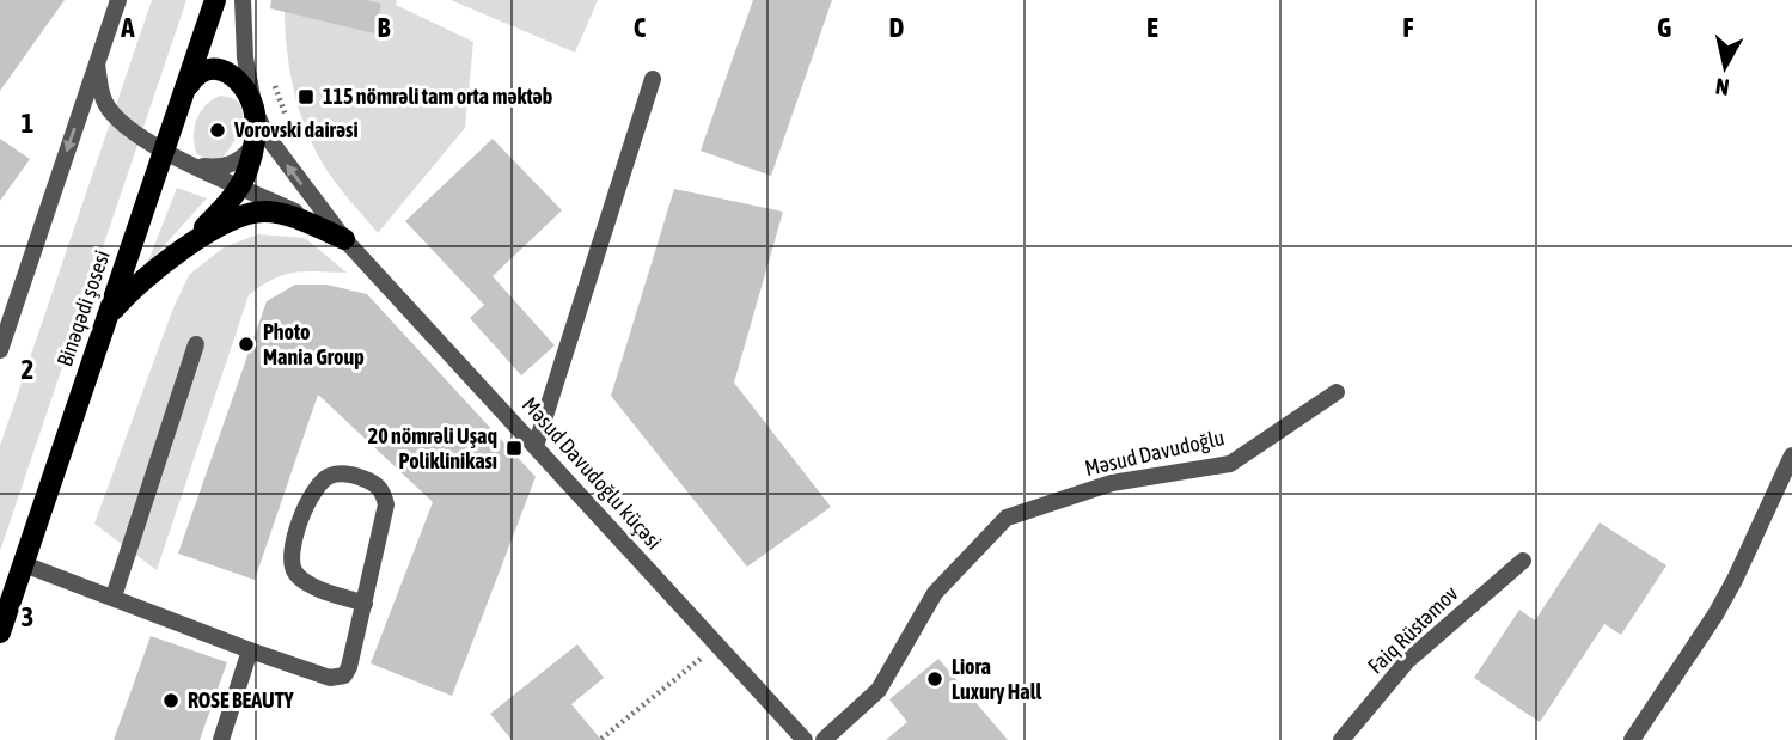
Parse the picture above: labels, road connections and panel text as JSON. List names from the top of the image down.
{
  "streets": {
    "main road": ["Binəqədi şosesi"],
    "street": ["Məsud Davudoğlu", "Məsud Davudoğlu küçəsi", "Faiq Rüstəmov"]
  },
  "places": {
    "transit": ["115 nömrəli tam orta məktəb", "20 nömrəli Uşaq Poliklinikası"],
    "other": [
      "Vorovski dairəsi",
      "Photo Mania Group",
      "Liora Luxury Hall",
      "ROSE BEAUTY"
    ]
  },
  "north": "bottom",
  "grid": {
    "columns": [
      "A",
      "B",
      "C",
      "D",
      "E",
      "F",
      "G"
    ],
    "rows": ["1", "2", "3"]
  }
}
